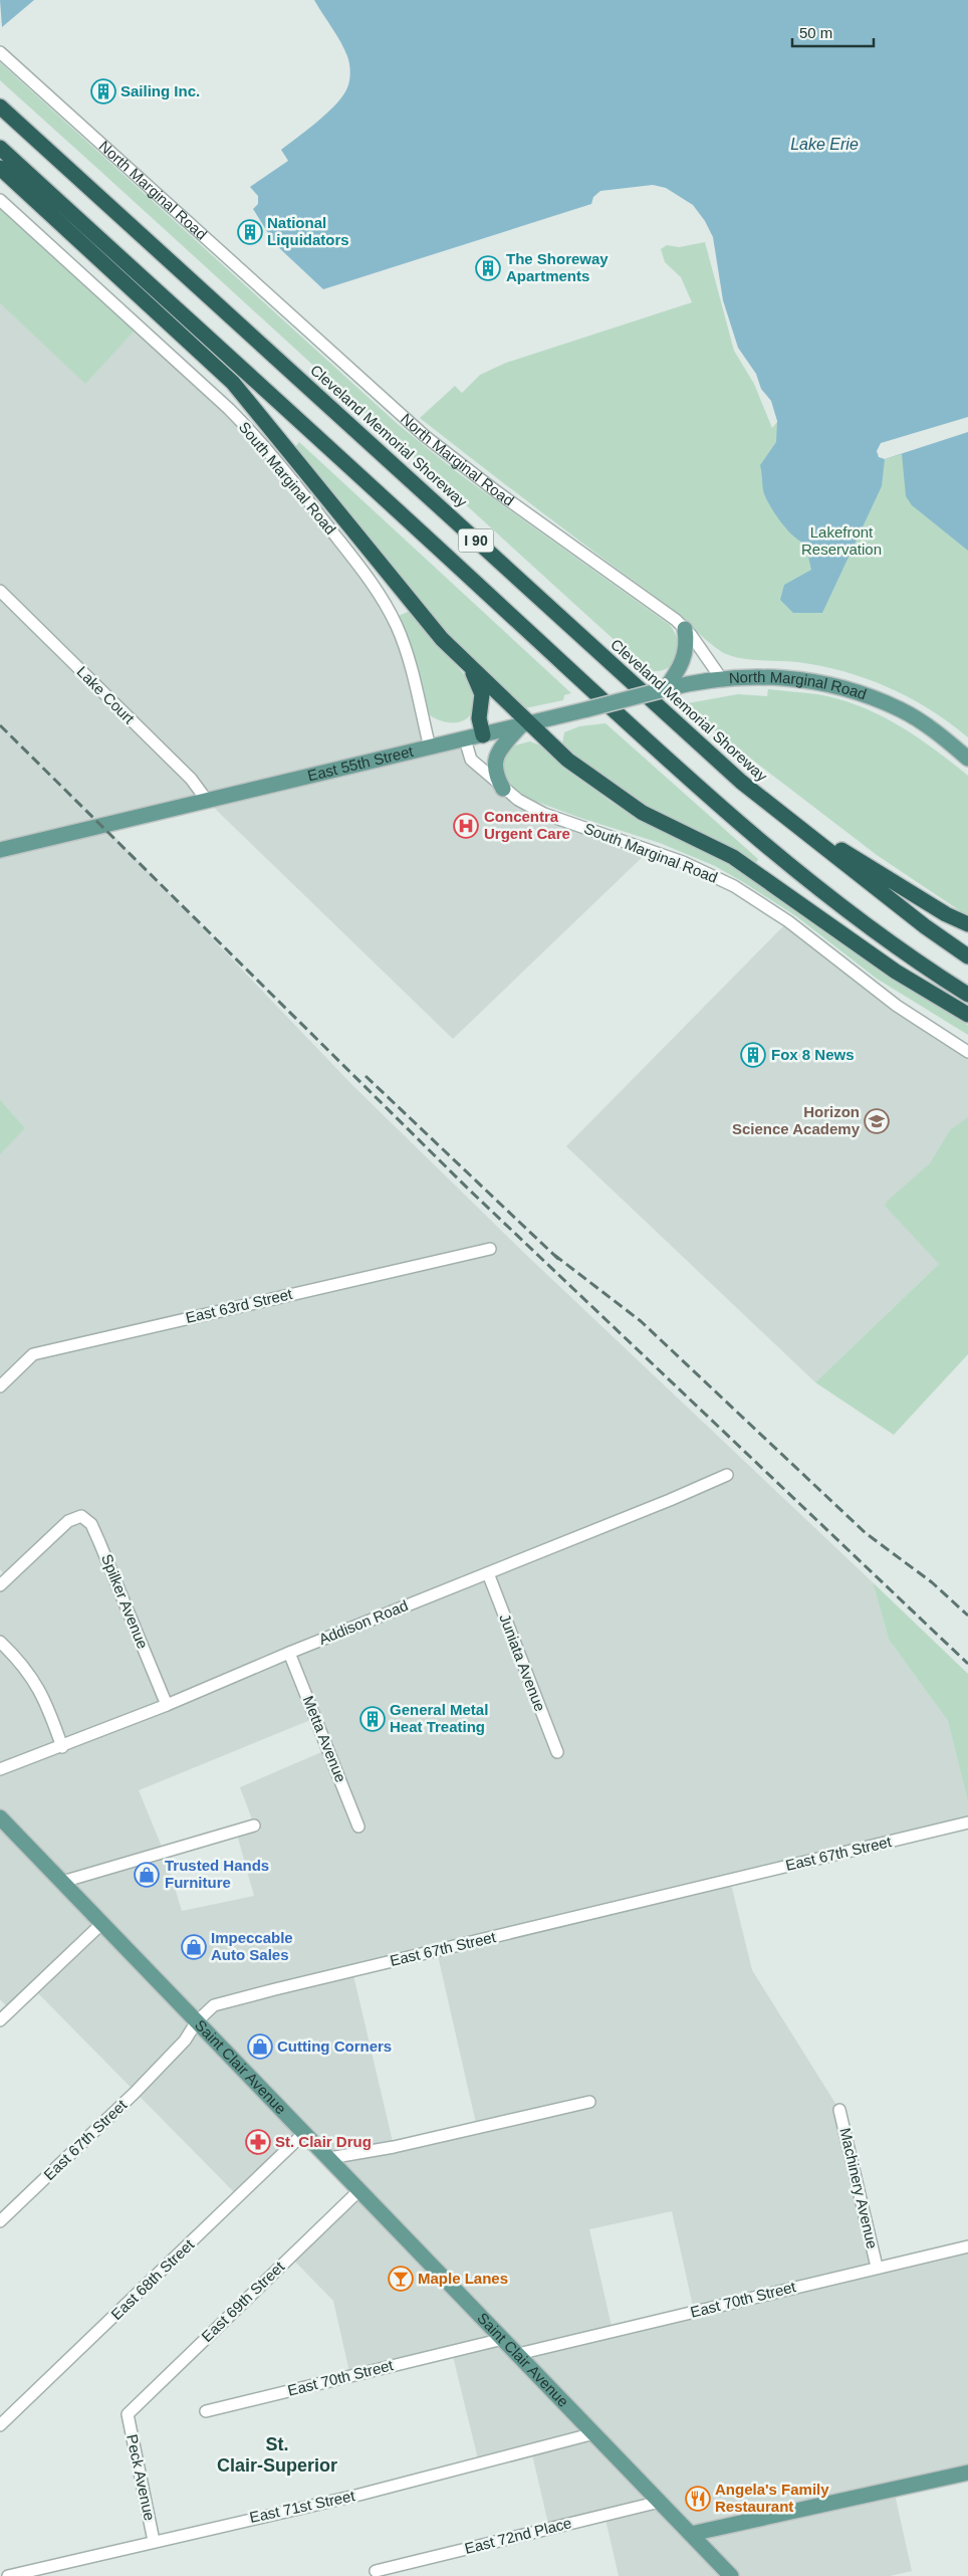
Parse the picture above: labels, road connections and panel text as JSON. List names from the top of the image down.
{
  "streets": {
    "highway": ["Cleveland Memorial Shoreway", "I 90"],
    "main road": ["North Marginal Road", "East 55th Street", "Saint Clair Avenue"],
    "street": [
      "South Marginal Road",
      "Lake Court",
      "East 63rd Street",
      "Spilker Avenue",
      "Addison Road",
      "Juniata Avenue",
      "Metta Avenue",
      "East 67th Street",
      "Machinery Avenue",
      "East 68th Street",
      "East 70th Street",
      "East 69th Street",
      "Peck Avenue",
      "East 71st Street",
      "East 72nd Place"
    ]
  },
  "crossings": [
    ["North Marginal Road", "East 55th Street"],
    ["South Marginal Road", "East 55th Street"],
    ["Lake Court", "East 55th Street"],
    ["Spilker Avenue", "Addison Road"],
    ["Addison Road", "Juniata Avenue"],
    ["Addison Road", "Metta Avenue"],
    ["East 67th Street", "Saint Clair Avenue"],
    ["Saint Clair Avenue", "East 68th Street"],
    ["Saint Clair Avenue", "East 70th Street"],
    ["Saint Clair Avenue", "East 69th Street"],
    ["Saint Clair Avenue", "East 71st Street"],
    ["Saint Clair Avenue", "East 72nd Place"],
    ["Machinery Avenue", "East 70th Street"],
    ["East 69th Street", "Peck Avenue"],
    ["Peck Avenue", "East 71st Street"]
  ],
  "districts": ["St. Clair-Superior"],
  "water": ["Lake Erie"],
  "parks": ["Lakefront Reservation"],
  "places": {
    "building": [
      "Sailing Inc.",
      "National Liquidators",
      "The Shoreway Apartments",
      "Fox 8 News",
      "General Metal Heat Treating"
    ],
    "hospital": ["Concentra Urgent Care"],
    "school or university": ["Horizon Science Academy"],
    "shop": ["Trusted Hands Furniture", "Impeccable Auto Sales", "Cutting Corners"],
    "pharmacy": ["St. Clair Drug"],
    "bar": ["Maple Lanes"],
    "restaurant": ["Angela's Family Restaurant"]
  },
  "scale_bar": "50 m"
}
